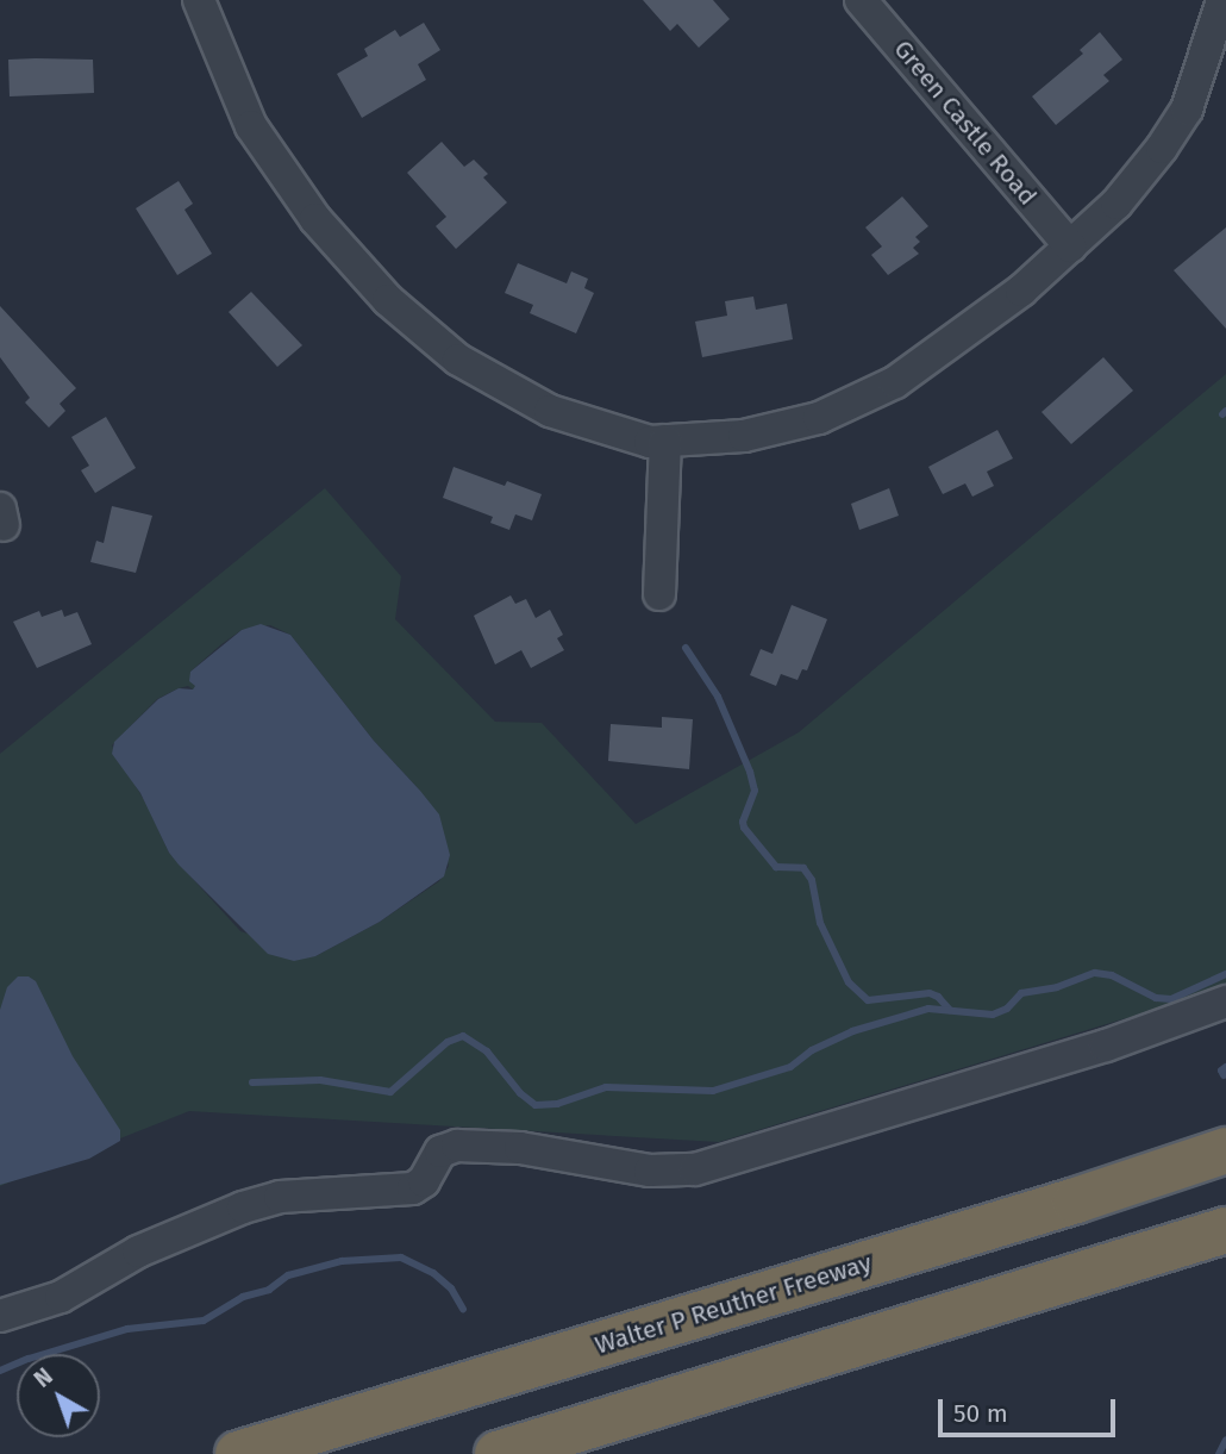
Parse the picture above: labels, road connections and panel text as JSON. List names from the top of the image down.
{
  "streets": {
    "highway": ["Walter P Reuther Freeway"],
    "street": ["Green Castle Road"]
  },
  "scale_bar": "50 m",
  "north": "top left"
}
